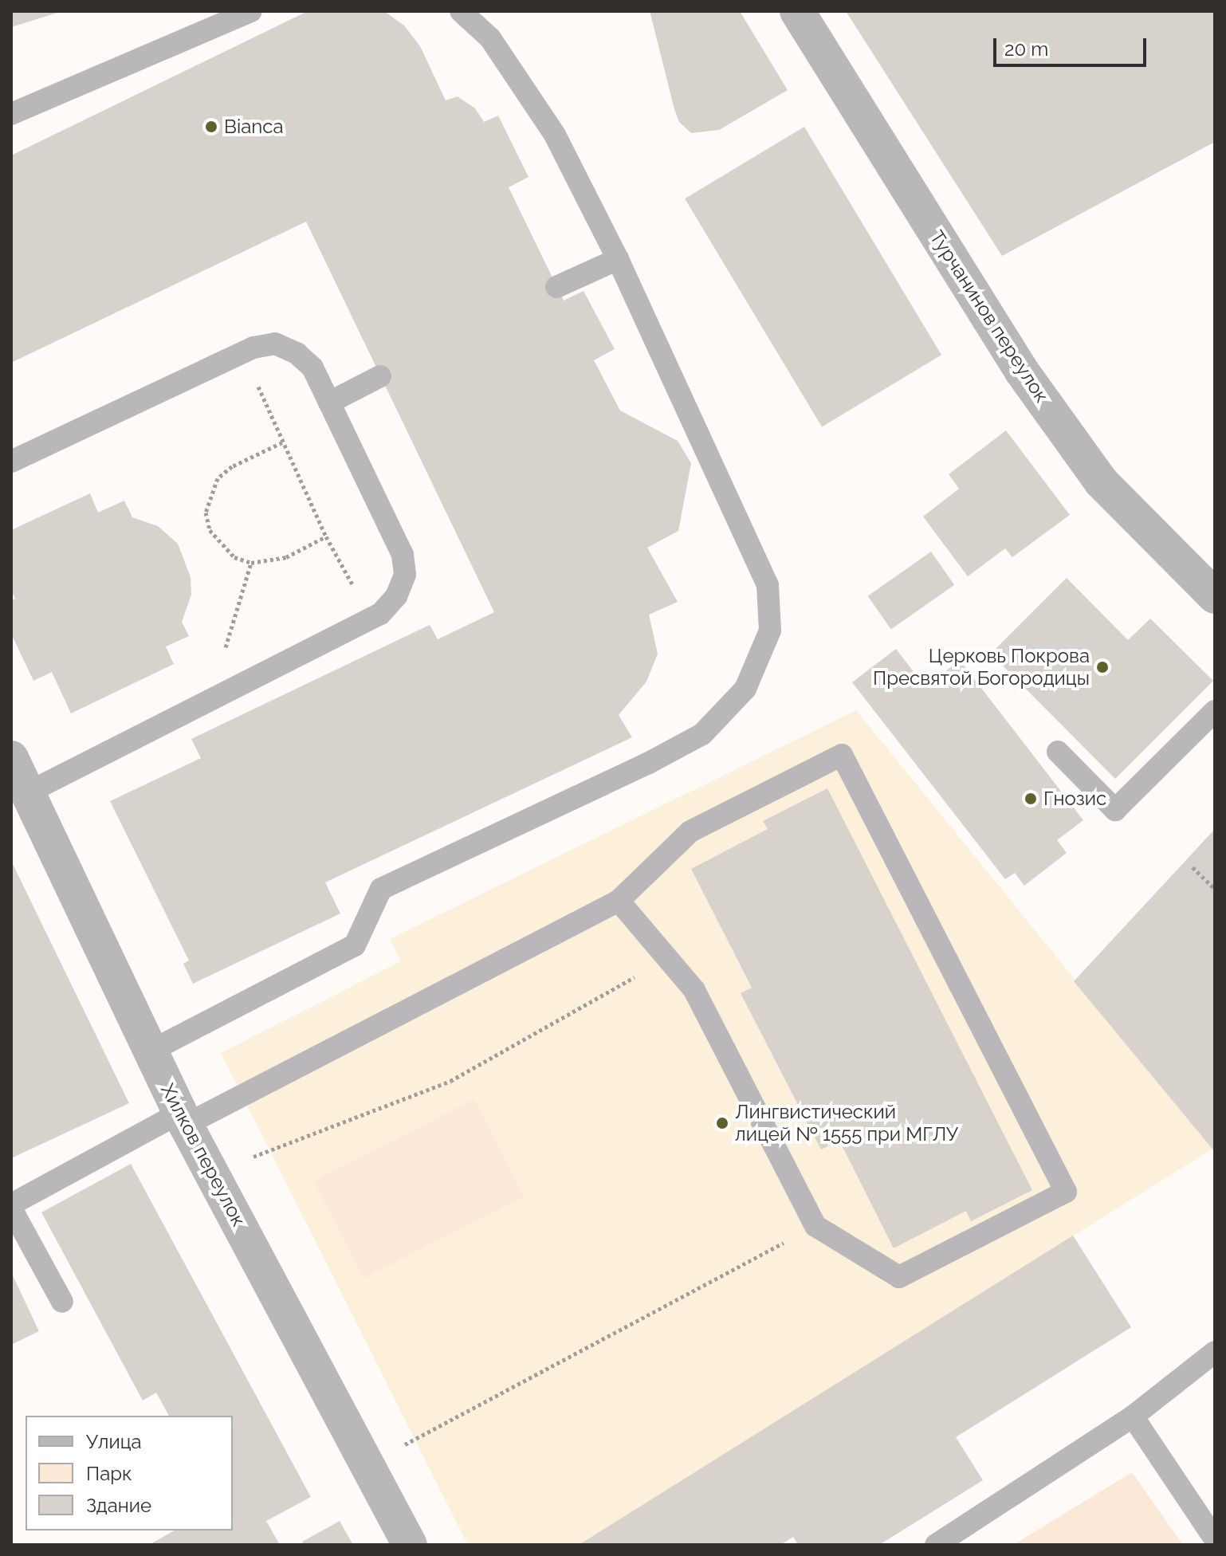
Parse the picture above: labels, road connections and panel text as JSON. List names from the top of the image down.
{
  "streets": {
    "street": ["Турчанинов переулок", "Хилков переулок"]
  },
  "places": [
    "Bianca",
    "Церковь Покрова Пресвятой Богородицы",
    "Гнозис",
    "Лингвистический лицей № 1555 при МГЛУ"
  ],
  "legend": ["Улица", "Парк", "Здание"],
  "scale_bar": "20 m"
}
